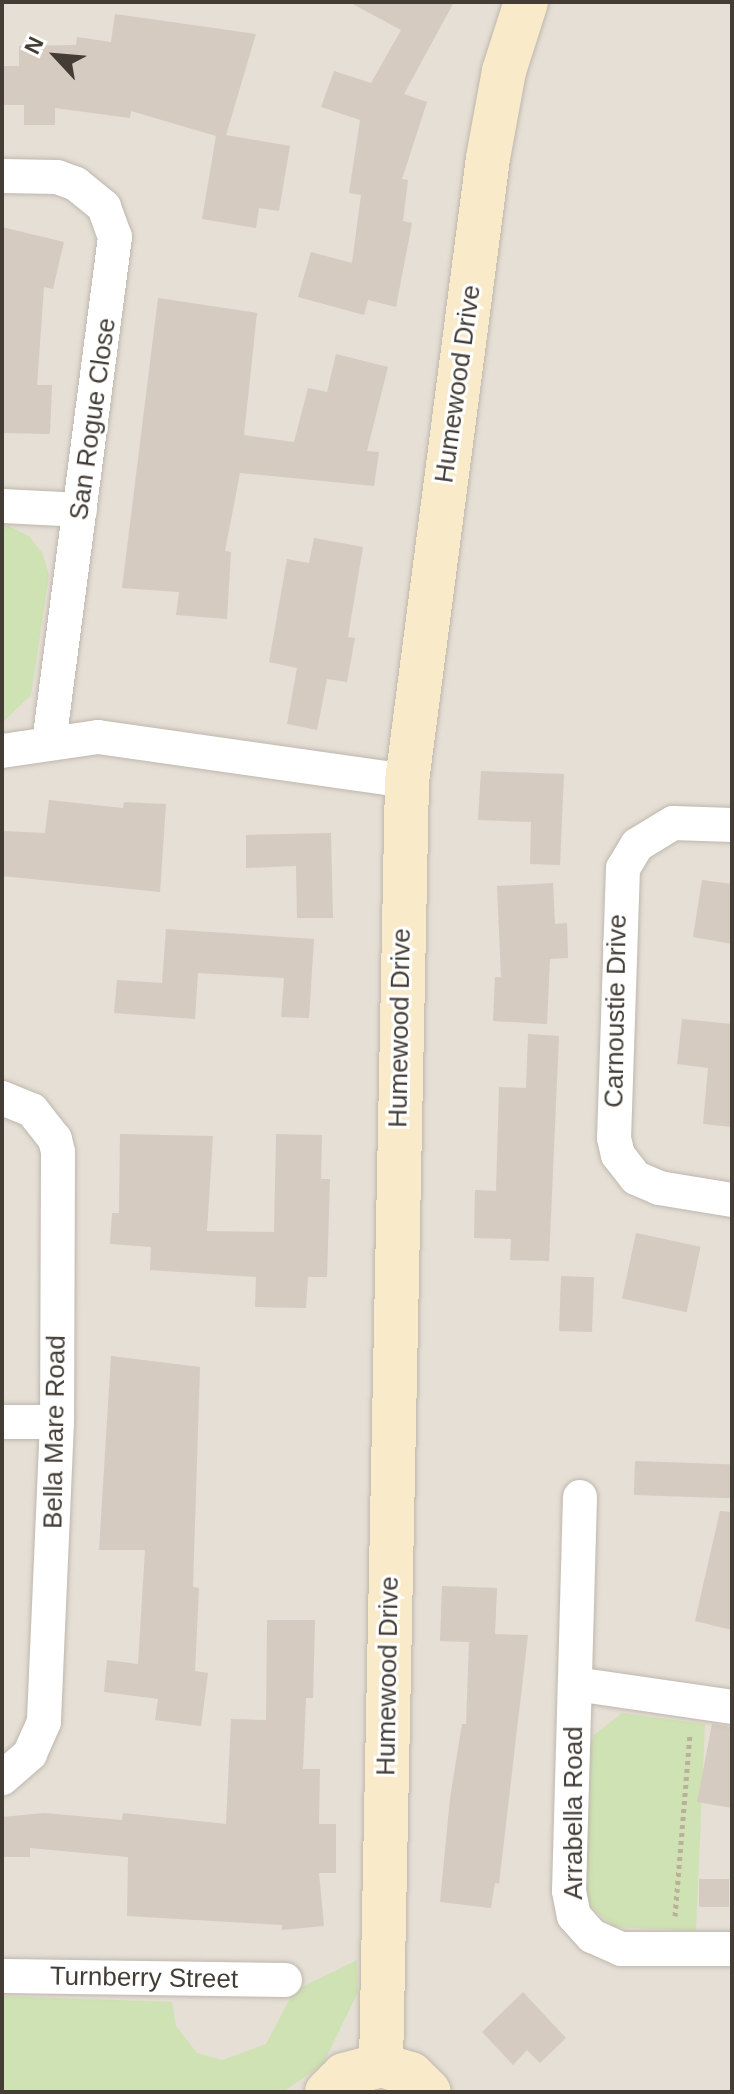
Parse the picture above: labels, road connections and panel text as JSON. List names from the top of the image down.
{
  "streets": {
    "street": [
      "Humewood Drive",
      "San Rogue Close",
      "Carnoustie Drive",
      "Bella Mare Road",
      "Arrabella Road",
      "Turnberry Street"
    ]
  },
  "north": "top left"
}
